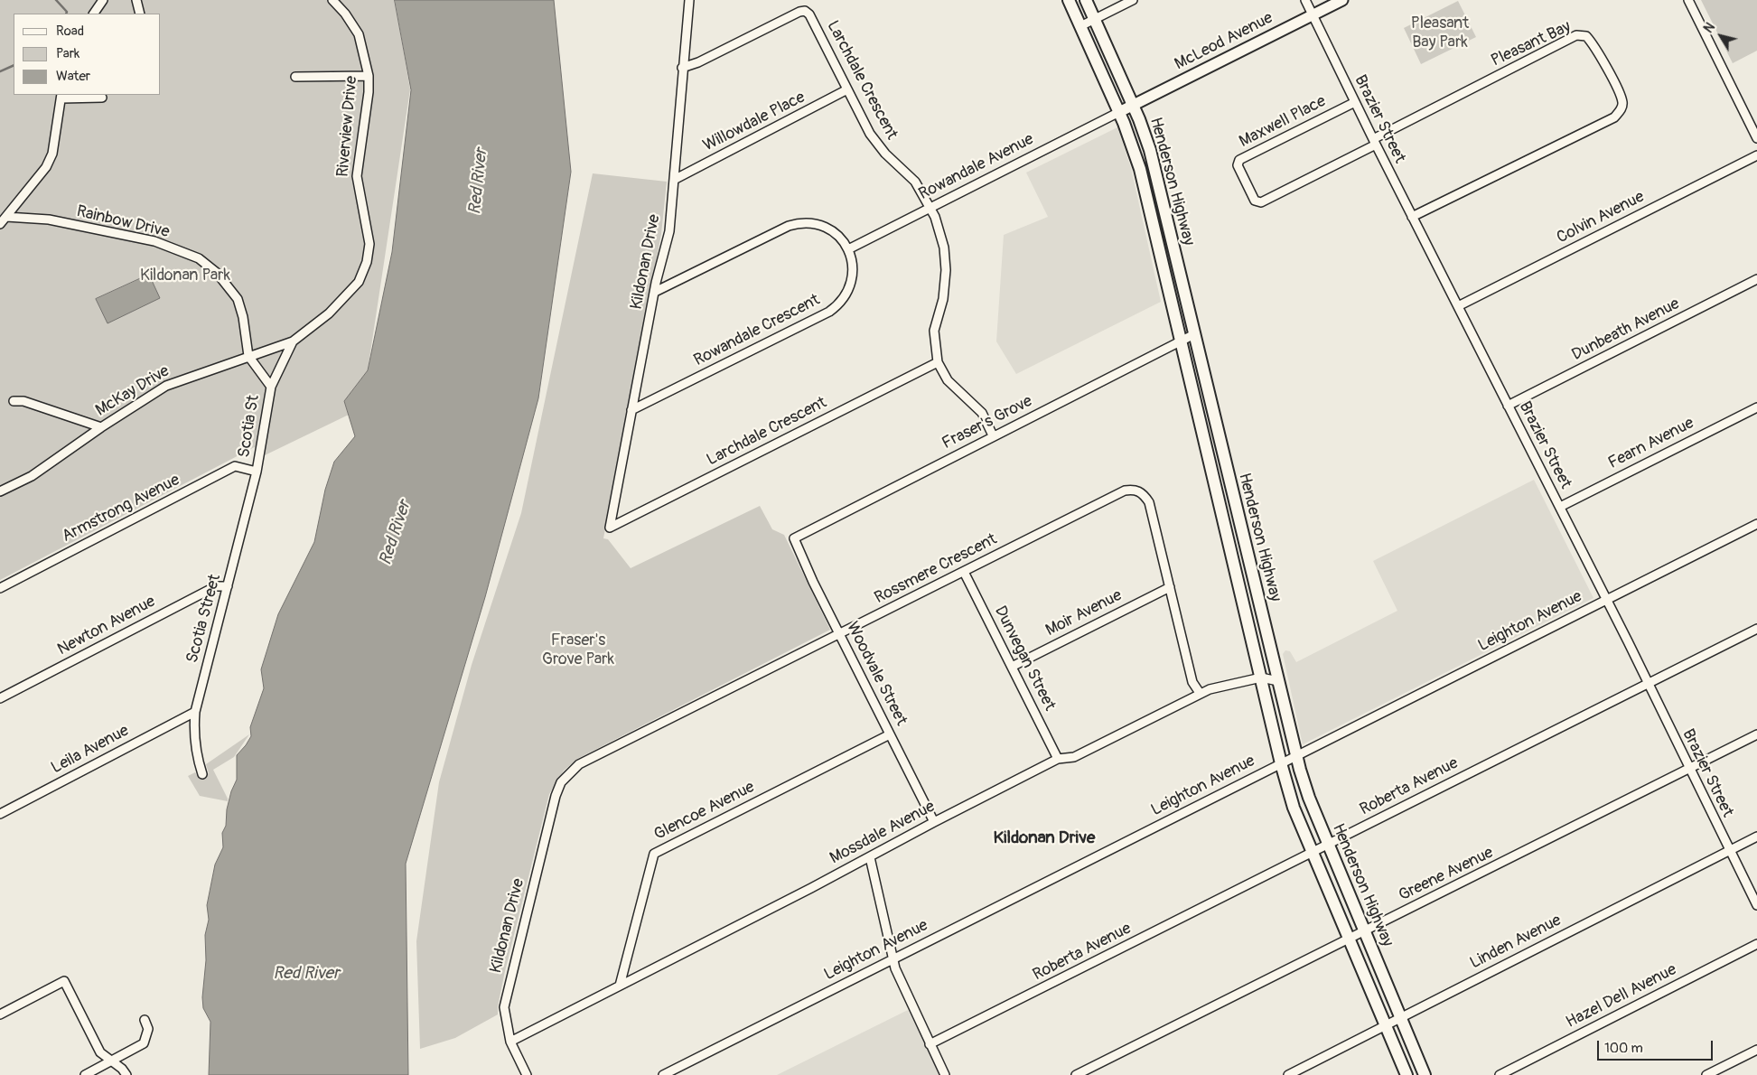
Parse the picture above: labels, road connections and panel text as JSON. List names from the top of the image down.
{
  "streets": {
    "main road": ["Henderson Highway"],
    "street": [
      "McLeod Avenue",
      "Pleasant Bay",
      "Larchdale Crescent",
      "Brazier Street",
      "Willowdale Place",
      "Maxwell Place",
      "Riverview Drive",
      "Rowandale Avenue",
      "Colvin Avenue",
      "Rainbow Drive",
      "Kildonan Drive",
      "Dunbeath Avenue",
      "Rowandale Crescent",
      "McKay Drive",
      "Fraser's Grove",
      "Scotia St",
      "Fearn Avenue",
      "Armstrong Avenue",
      "Rossmere Crescent",
      "Moir Avenue",
      "Scotia Street",
      "Leighton Avenue",
      "Newton Avenue",
      "Dunvegan Street",
      "Woodvale Street",
      "Leila Avenue",
      "Roberta Avenue",
      "Glencoe Avenue",
      "Mossdale Avenue",
      "Greene Avenue",
      "Linden Avenue",
      "Hazel Dell Avenue"
    ]
  },
  "crossings": [
    ["McLeod Avenue", "Brazier Street"],
    ["McLeod Avenue", "Rowandale Avenue"],
    ["McLeod Avenue", "Henderson Highway"],
    ["Pleasant Bay", "Brazier Street"],
    ["Pleasant Bay", "Maxwell Place"],
    ["Larchdale Crescent", "Willowdale Place"],
    ["Larchdale Crescent", "Rowandale Avenue"],
    ["Larchdale Crescent", "Kildonan Drive"],
    ["Larchdale Crescent", "Fraser's Grove"],
    ["Brazier Street", "Maxwell Place"],
    ["Brazier Street", "Colvin Avenue"],
    ["Brazier Street", "Dunbeath Avenue"],
    ["Brazier Street", "Fearn Avenue"],
    ["Brazier Street", "Leighton Avenue"],
    ["Brazier Street", "Roberta Avenue"],
    ["Brazier Street", "Greene Avenue"],
    ["Brazier Street", "Linden Avenue"],
    ["Willowdale Place", "Kildonan Drive"],
    ["Riverview Drive", "McKay Drive"],
    ["Riverview Drive", "Scotia St"],
    ["Rowandale Avenue", "Henderson Highway"],
    ["Rowandale Avenue", "Rowandale Crescent"],
    ["Henderson Highway", "Fraser's Grove"],
    ["Henderson Highway", "Leighton Avenue"],
    ["Henderson Highway", "Roberta Avenue"],
    ["Henderson Highway", "Mossdale Avenue"],
    ["Henderson Highway", "Greene Avenue"],
    ["Henderson Highway", "Linden Avenue"],
    ["Rainbow Drive", "McKay Drive"],
    ["Rainbow Drive", "Scotia St"],
    ["Kildonan Drive", "Rowandale Crescent"],
    ["Kildonan Drive", "Rossmere Crescent"],
    ["Kildonan Drive", "Mossdale Avenue"],
    ["McKay Drive", "Scotia St"],
    ["Fraser's Grove", "Woodvale Street"],
    ["Scotia St", "Armstrong Avenue"],
    ["Scotia St", "Scotia Street"],
    ["Armstrong Avenue", "Scotia Street"],
    ["Rossmere Crescent", "Moir Avenue"],
    ["Rossmere Crescent", "Dunvegan Street"],
    ["Rossmere Crescent", "Woodvale Street"],
    ["Rossmere Crescent", "Mossdale Avenue"],
    ["Moir Avenue", "Dunvegan Street"],
    ["Scotia Street", "Newton Avenue"],
    ["Scotia Street", "Leila Avenue"],
    ["Dunvegan Street", "Mossdale Avenue"],
    ["Woodvale Street", "Glencoe Avenue"],
    ["Woodvale Street", "Mossdale Avenue"],
    ["Glencoe Avenue", "Mossdale Avenue"]
  ],
  "districts": ["Kildonan Drive"],
  "water": ["Red River"],
  "parks": ["Pleasant Bay Park", "Kildonan Park", "Fraser's Grove Park"],
  "legend": ["Road", "Park", "Water"],
  "scale_bar": "100 m",
  "north": "top left"
}
